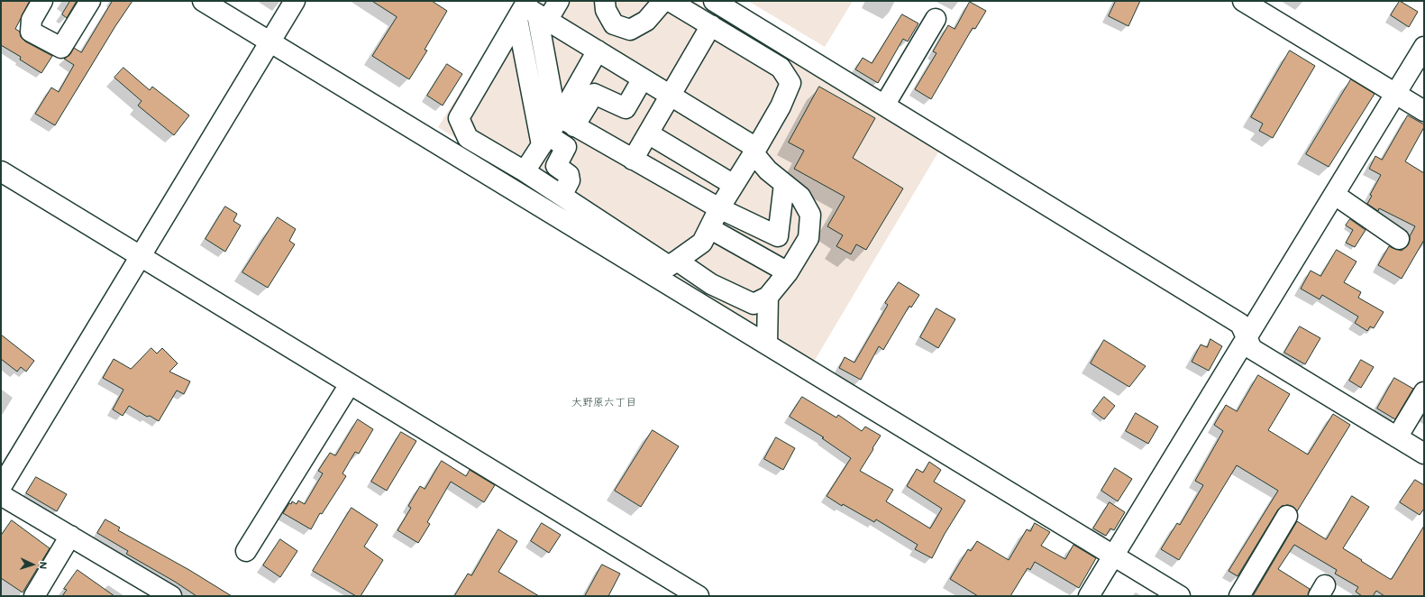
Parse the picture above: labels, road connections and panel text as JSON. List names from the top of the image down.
{
  "districts": ["大野原六丁目"],
  "north": "right"
}
